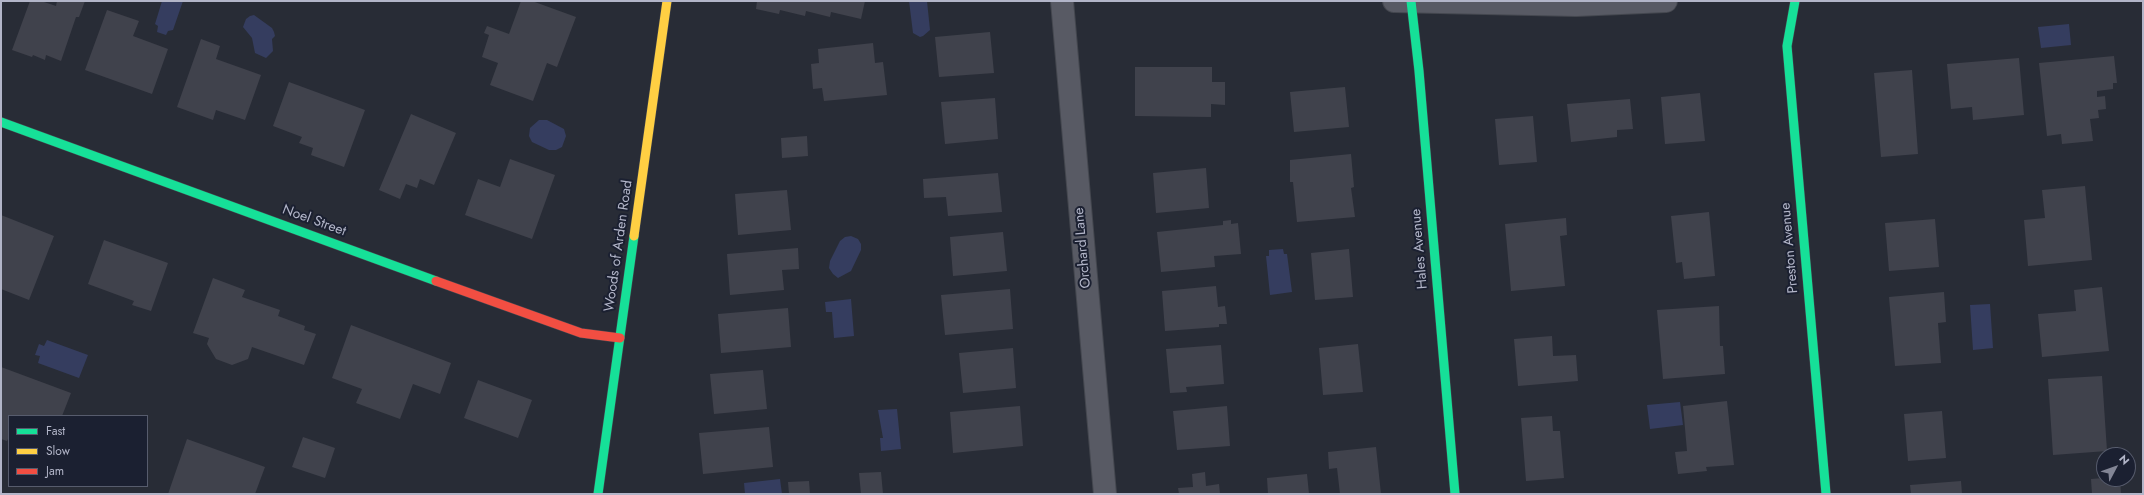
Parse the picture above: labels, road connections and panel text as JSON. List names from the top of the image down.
{
  "streets": {
    "street": [
      "Noel Street",
      "Woods of Arden Road",
      "Orchard Lane",
      "Preston Avenue",
      "Hales Avenue"
    ]
  },
  "crossings": [
    ["Noel Street", "Woods of Arden Road"]
  ],
  "legend": ["Fast", "Slow", "Jam"],
  "north": "top right"
}
